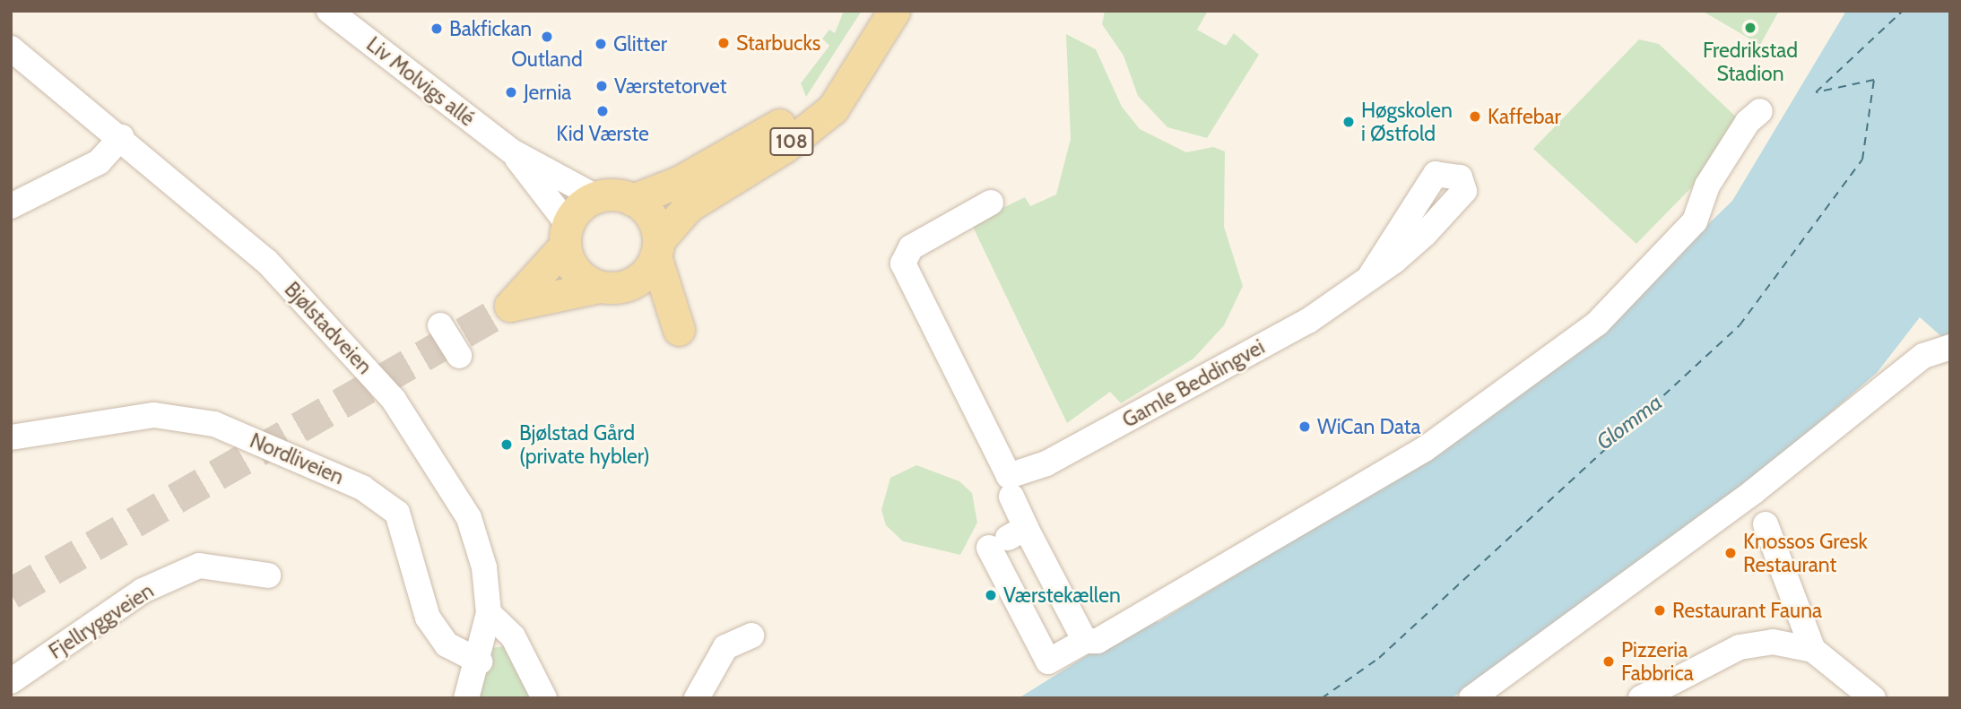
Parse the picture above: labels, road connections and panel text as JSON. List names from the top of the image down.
{
  "streets": {
    "main road": ["108"],
    "street": [
      "Liv Molvigs allé",
      "Bjølstadveien",
      "Gamle Beddingvei",
      "Nordliveien",
      "Fjellryggveien"
    ]
  },
  "crossings": [
    ["Liv Molvigs allé", "108"],
    ["Bjølstadveien", "Nordliveien"]
  ],
  "water": ["Glomma"],
  "places": [
    "Fredrikstad Stadion",
    "Bakfickan",
    "Outland",
    "Starbucks",
    "Glitter",
    "Værstetorvet",
    "Jernia",
    "Kid Værste",
    "Kaffebar",
    "Høgskolen i Østfold",
    "WiCan Data",
    "Bjølstad Gård (private hybler)",
    "Knossos Gresk Restaurant",
    "Værstekællen",
    "Restaurant Fauna",
    "Pizzeria Fabbrica"
  ]
}
